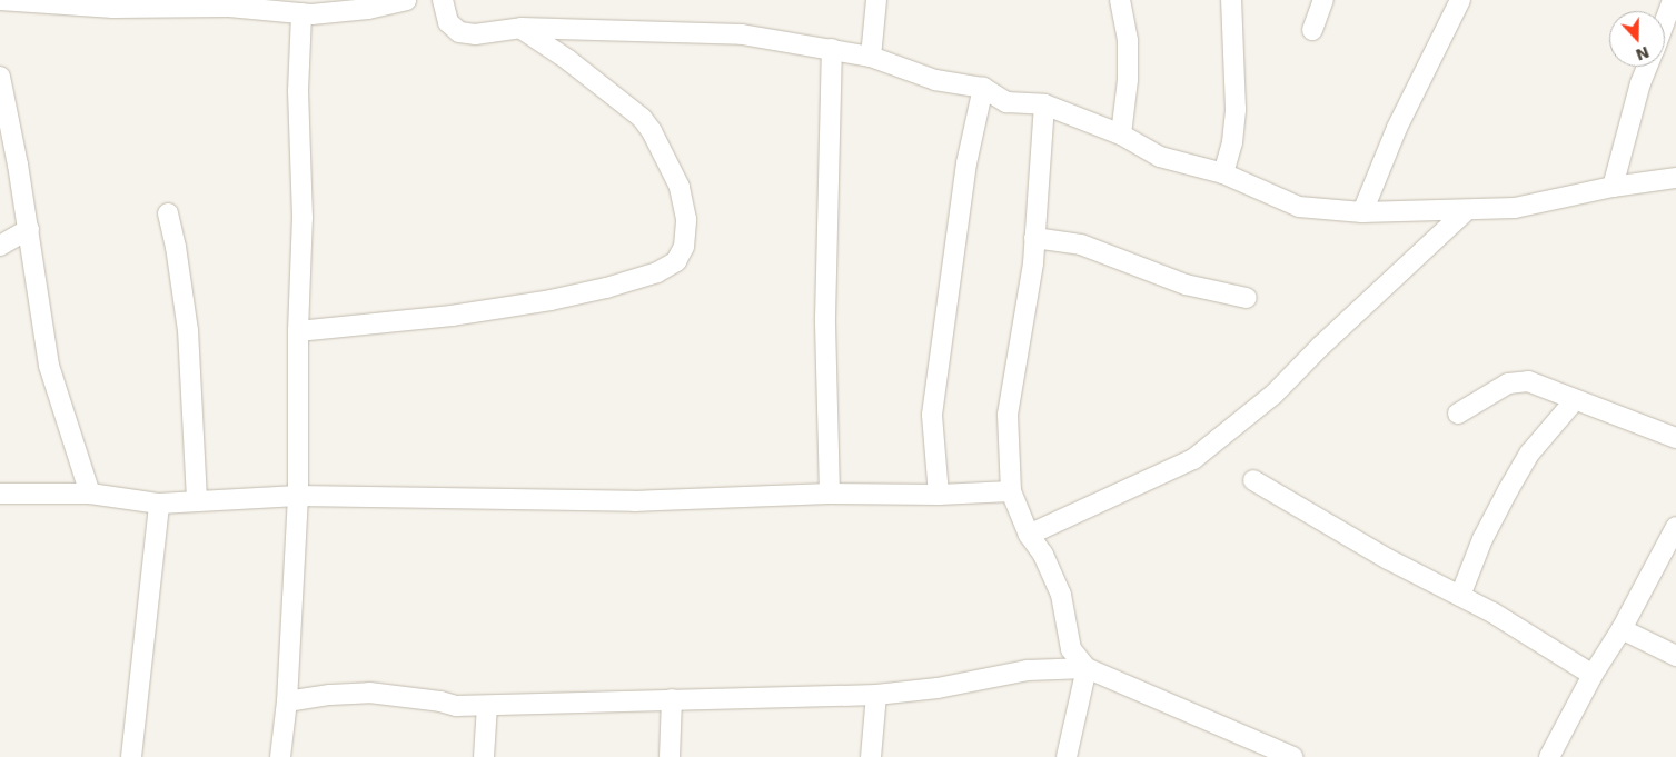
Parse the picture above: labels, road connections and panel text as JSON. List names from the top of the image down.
{
  "north": "bottom"
}
